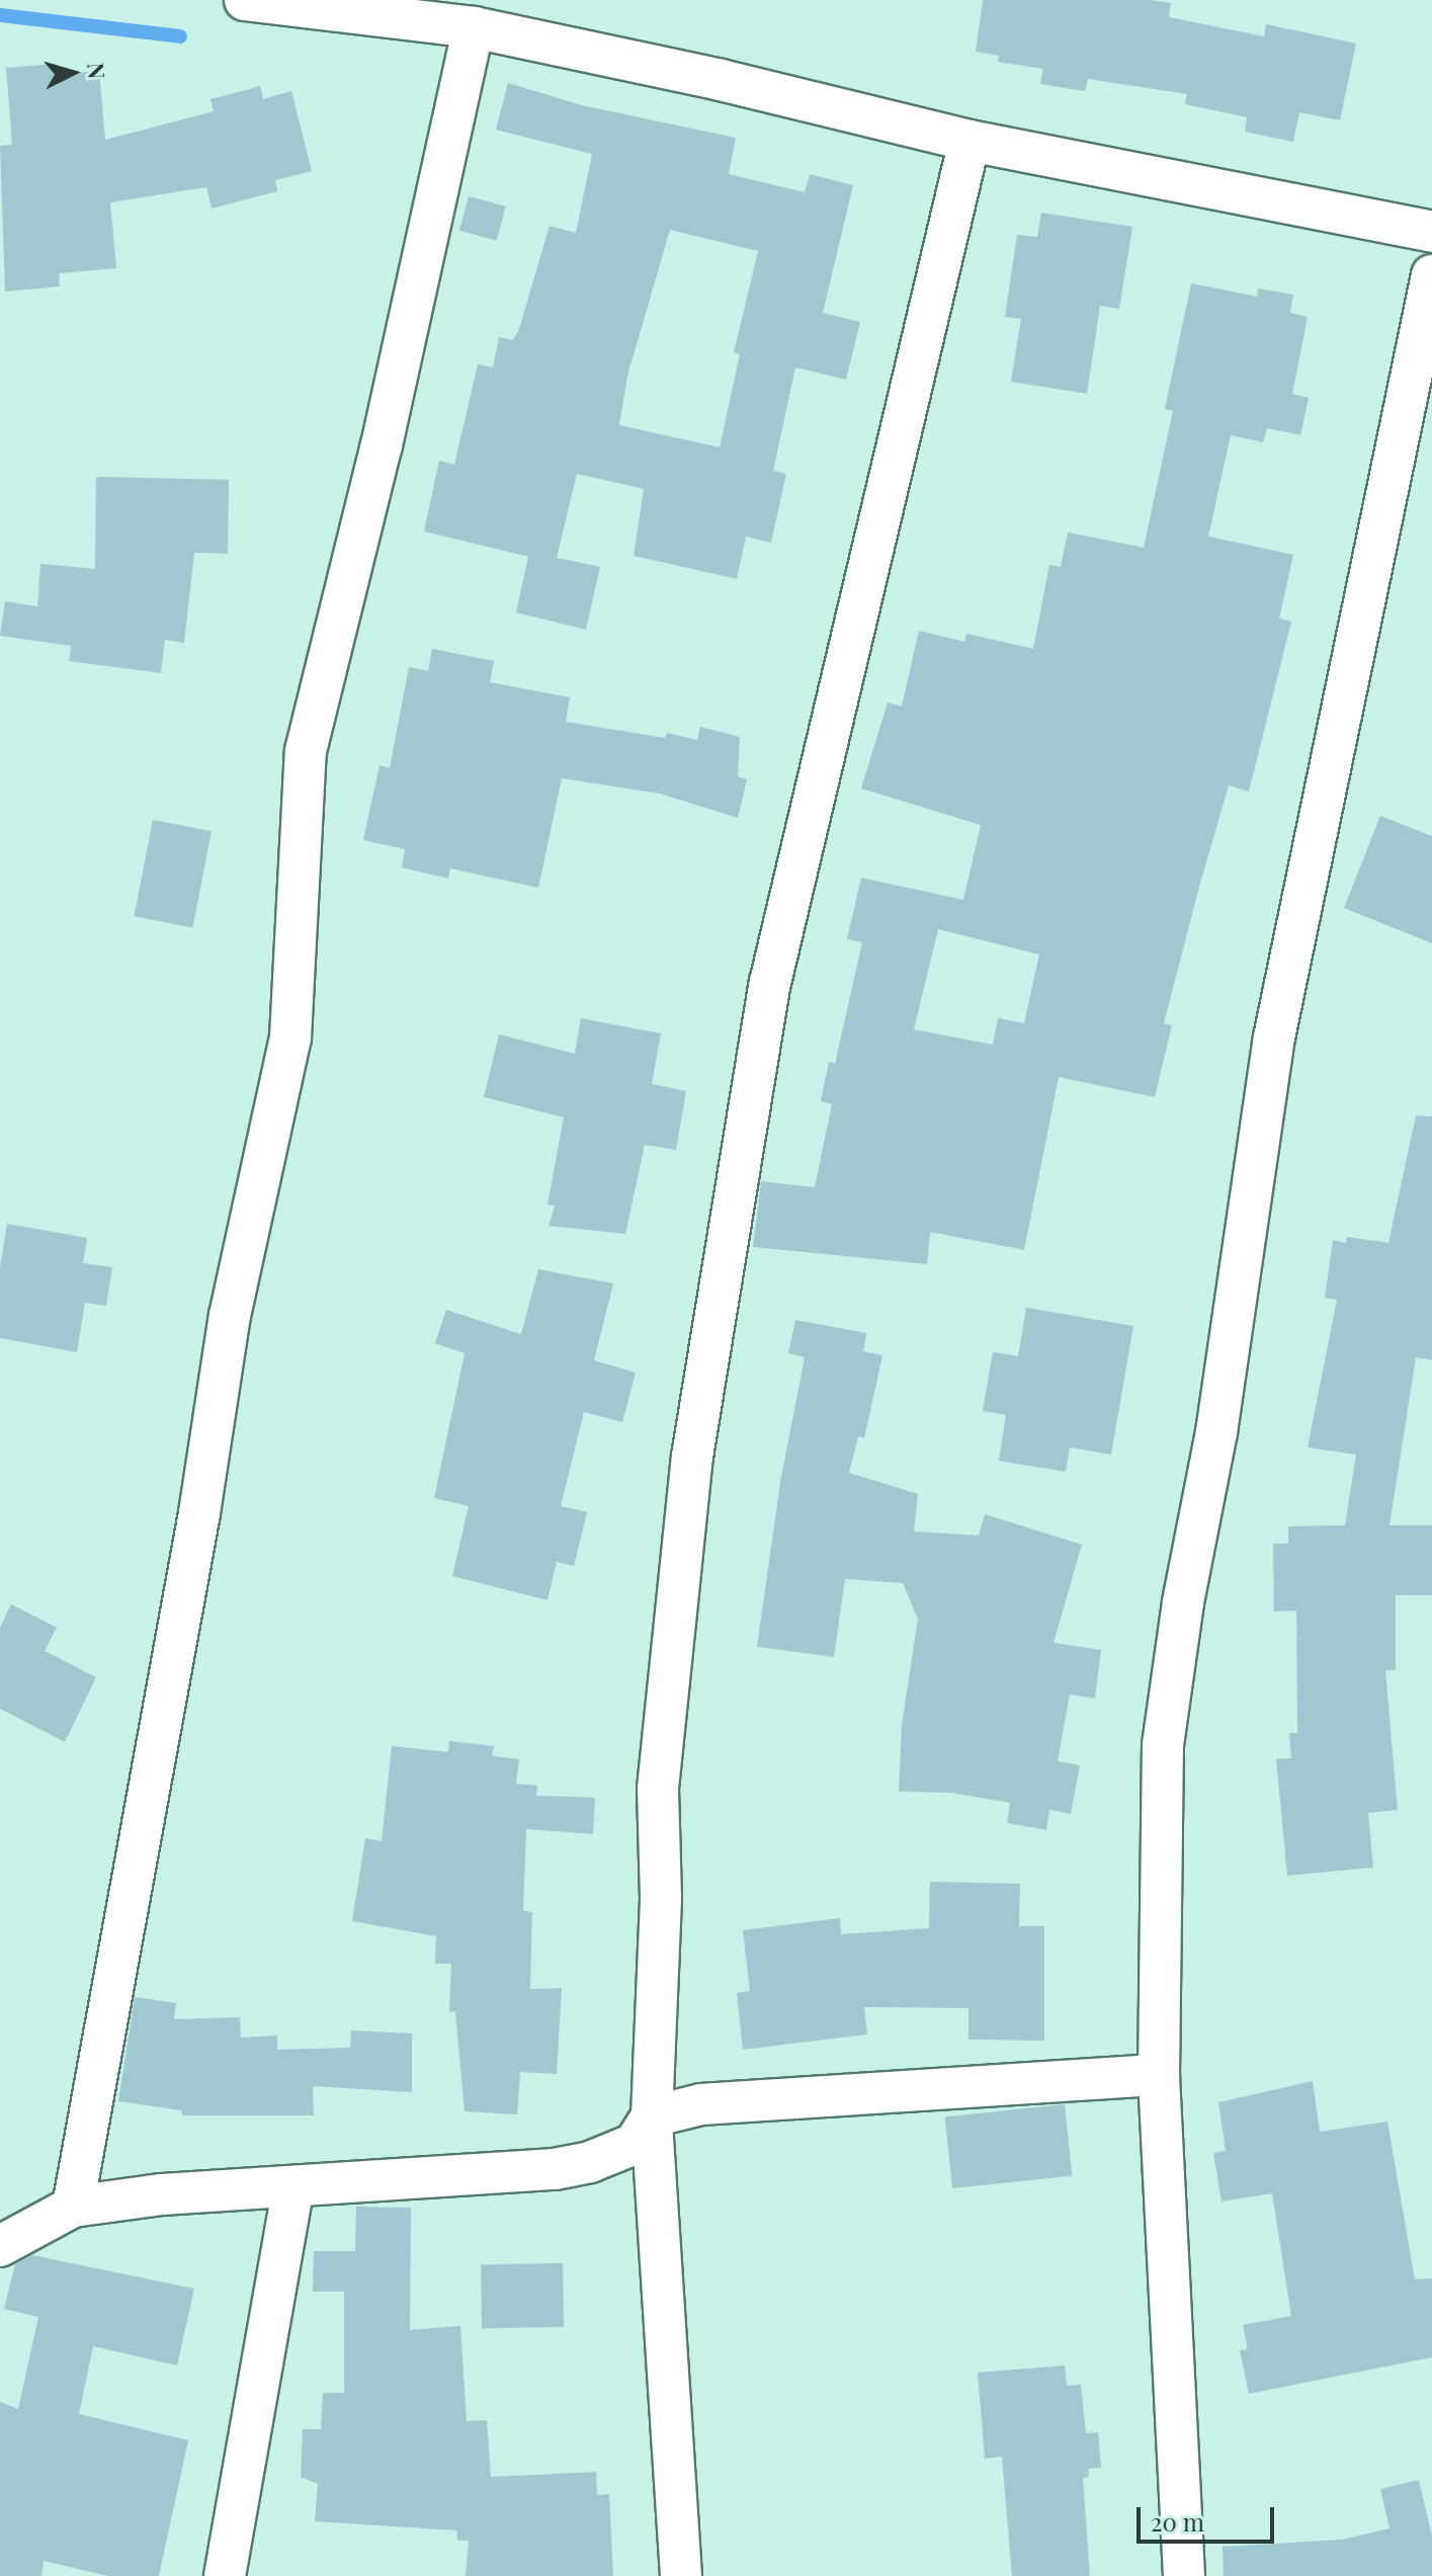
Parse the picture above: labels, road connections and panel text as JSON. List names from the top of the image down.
{
  "scale_bar": "20 m",
  "north": "right"
}
